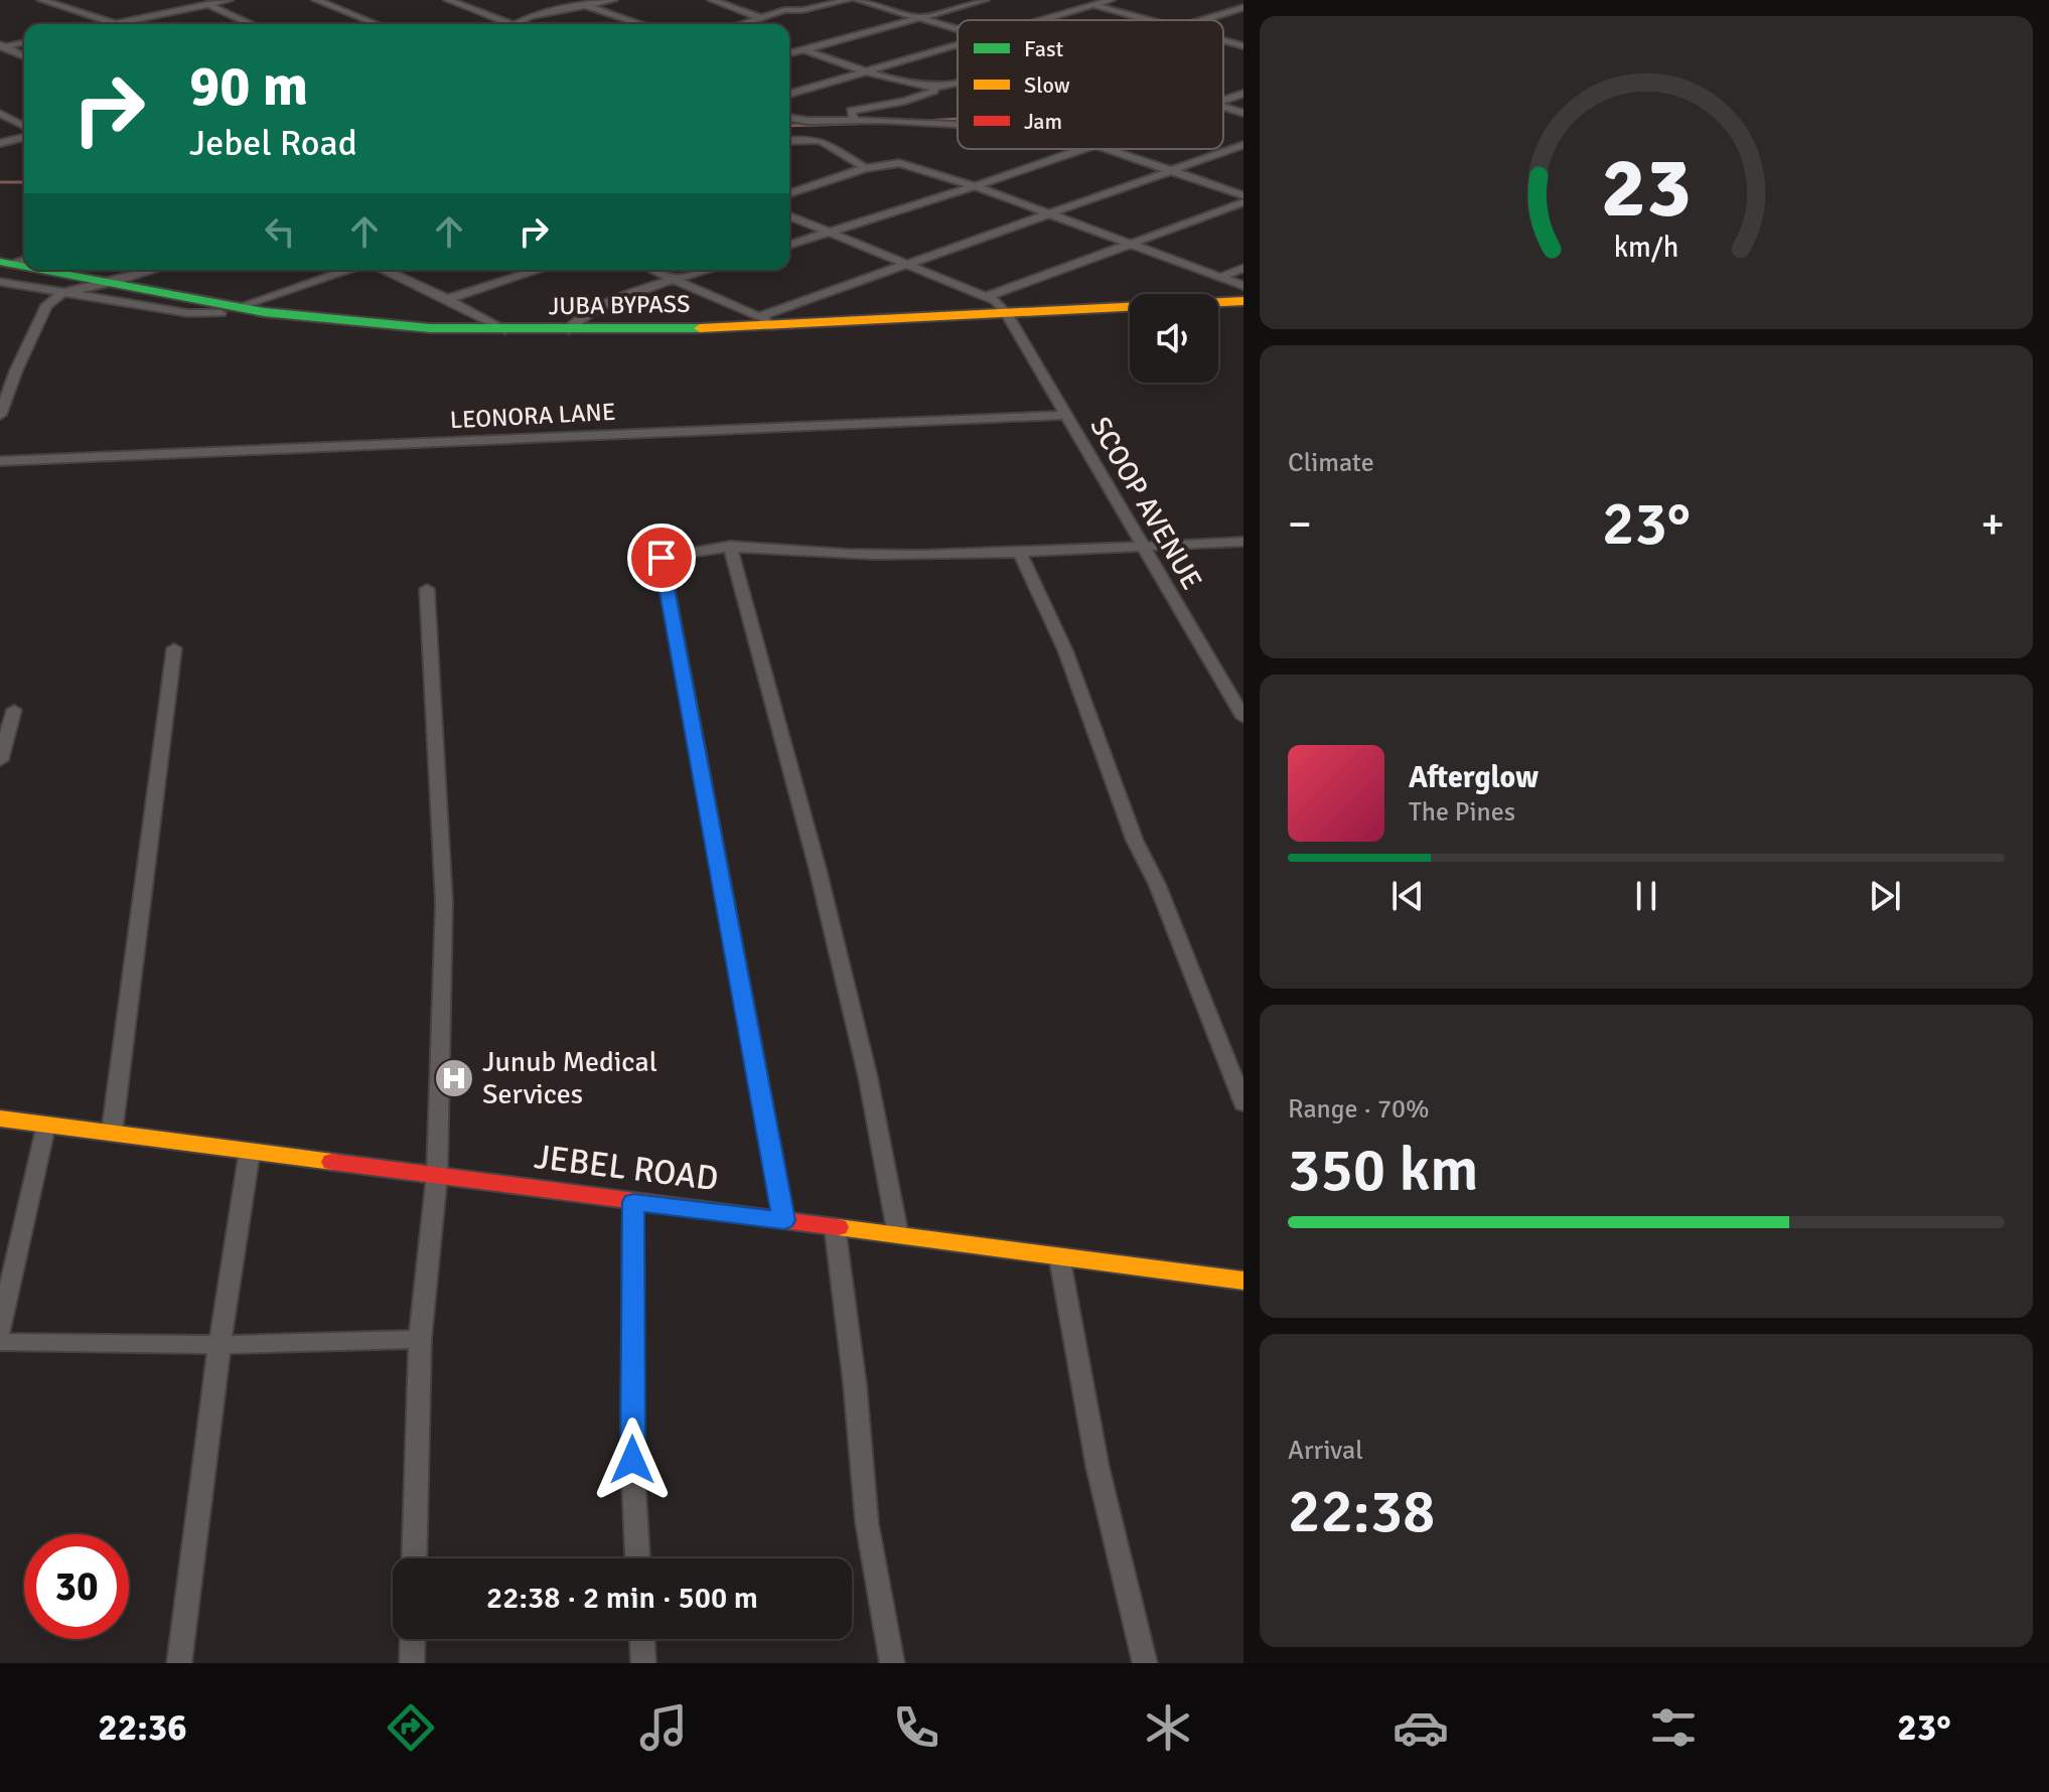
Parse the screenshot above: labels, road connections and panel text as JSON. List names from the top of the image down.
{
  "streets": {
    "main road": ["JUBA BYPASS", "JEBEL ROAD"],
    "street": ["LEONORA LANE", "SCOOP AVENUE"]
  },
  "crossings": [
    ["JUBA BYPASS", "SCOOP AVENUE"],
    ["LEONORA LANE", "SCOOP AVENUE"]
  ],
  "places": {
    "hospital": ["Junub Medical Services"]
  },
  "legend": ["Fast", "Slow", "Jam"],
  "page": {
    "turn": ["90 m", "Jebel Road"],
    "tile": [
      "Climate",
      ["Range · 70%", "350 km"],
      ["Arrival", "22:38"]
    ],
    "heat": ["−", "23°", "+"],
    "song": ["Afterglow", "The Pines"],
    "limit": "30",
    "trip": "22:38 · 2 min · 500 m",
    "tabs": ["22:36", "23°"],
    "gauge": ["23", "km/h"]
  }
}
